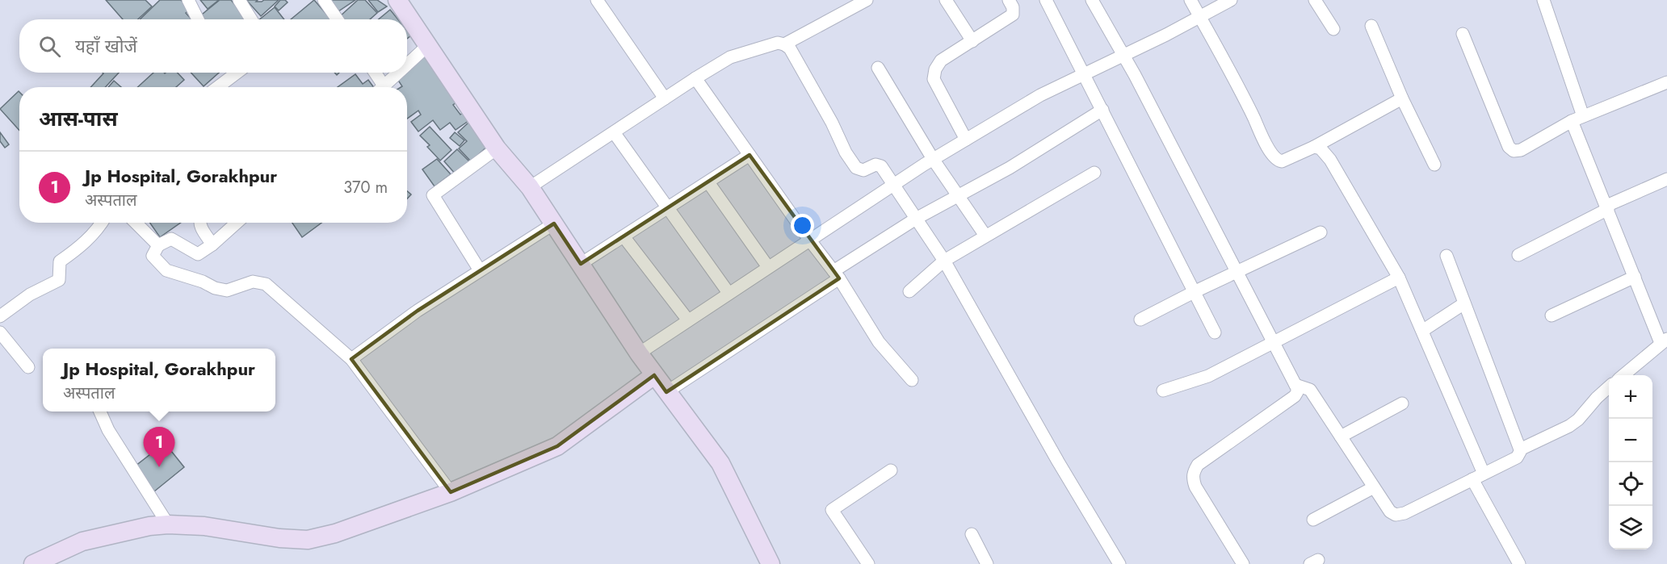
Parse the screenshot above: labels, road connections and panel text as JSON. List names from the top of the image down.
{
  "page": {
    "search": "यहाँ खोजें",
    "heading": "आस-पास",
    "list": [
      {
        "mark": "1",
        "name": "Jp Hospital, Gorakhpur",
        "note": "अस्पताल",
        "value": "370 m"
      }
    ],
    "popup": ["Jp Hospital, Gorakhpur", "अस्पताल"],
    "map_buttons": ["+", "−"],
    "pins": "1"
  }
}
